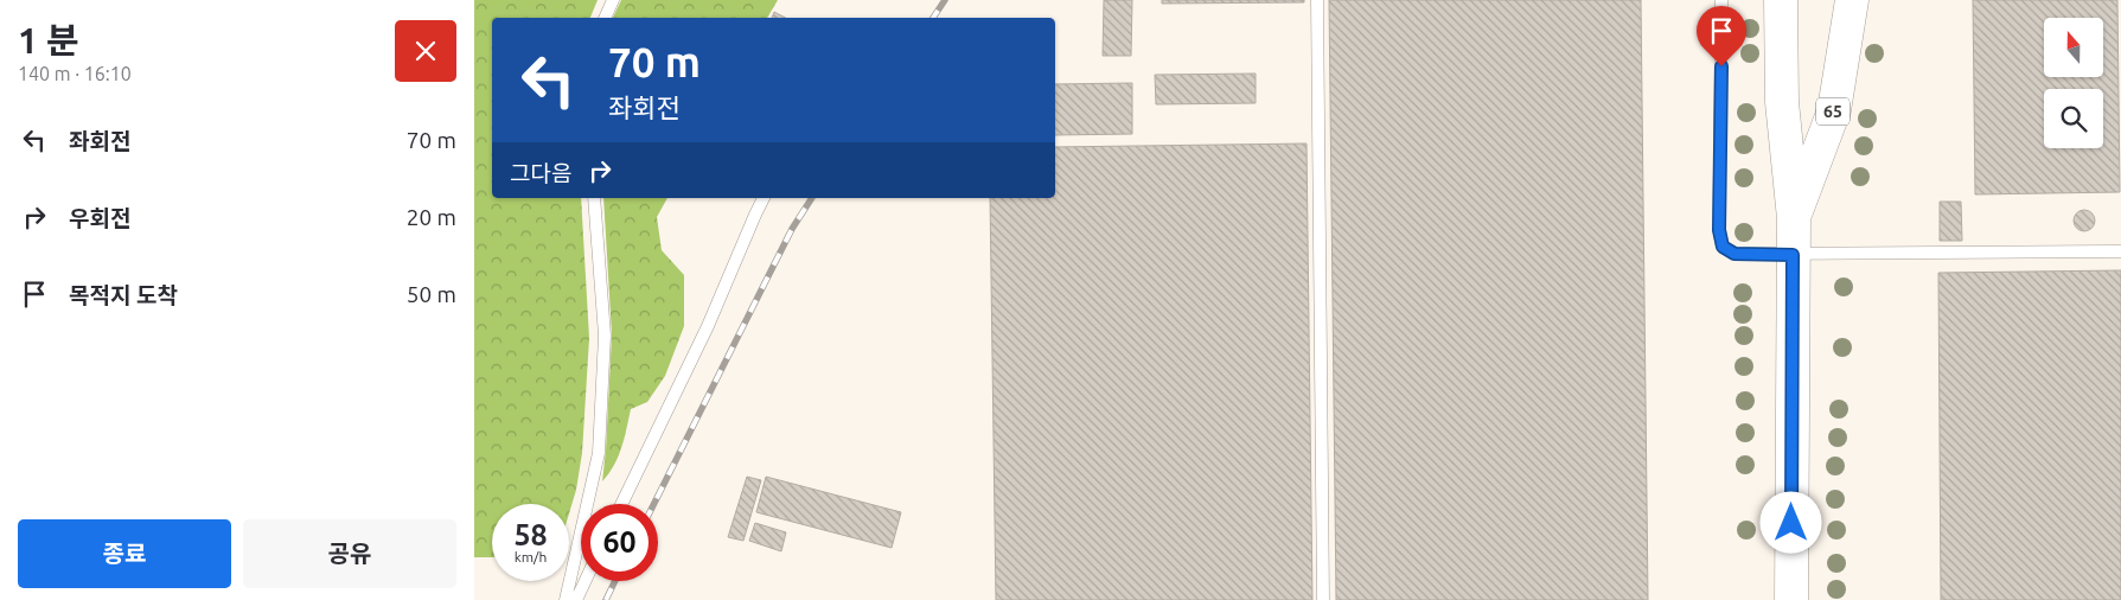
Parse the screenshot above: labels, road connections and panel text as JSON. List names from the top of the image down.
{
  "streets": {
    "main road": ["65"]
  },
  "north": "top",
  "page": {
    "heading": ["1 분", "140 m · 16:10"],
    "turn": ["70 m", "좌회전"],
    "list": [
      {
        "name": "좌회전",
        "value": "70 m"
      },
      {
        "name": "우회전",
        "value": "20 m"
      },
      {
        "name": "목적지 도착",
        "value": "50 m"
      }
    ],
    "then": "그다음",
    "speed": "58 km/h",
    "limit": "60",
    "buttons": ["종료", "공유"]
  }
}
